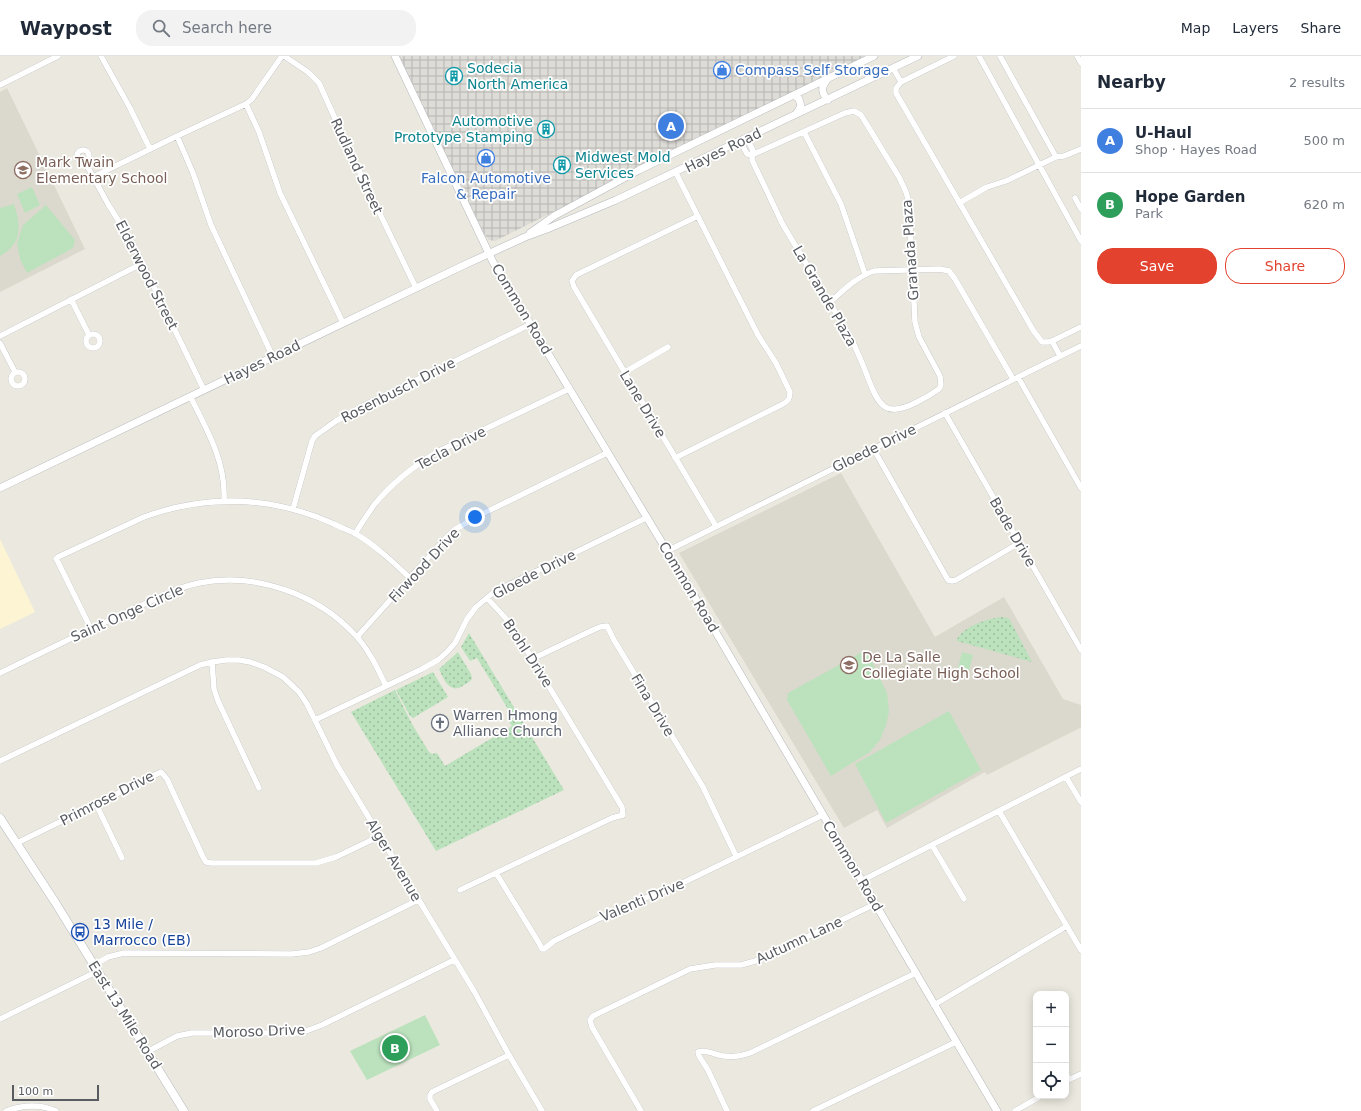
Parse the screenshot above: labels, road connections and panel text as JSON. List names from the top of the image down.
{
  "streets": {
    "main road": ["East 13 Mile Road"],
    "street": [
      "Hayes Road",
      "Rudland Street",
      "Granada Plaza",
      "Elderwood Street",
      "La Grande Plaza",
      "Common Road",
      "Rosenbusch Drive",
      "Lane Drive",
      "Tecla Drive",
      "Gloede Drive",
      "Bade Drive",
      "Firwood Drive",
      "Saint Onge Circle",
      "Brohl Drive",
      "Fina Drive",
      "Primrose Drive",
      "Alger Avenue",
      "Valenti Drive",
      "Autumn Lane",
      "Moroso Drive"
    ]
  },
  "crossings": [
    ["Hayes Road", "Rudland Street"],
    ["Hayes Road", "Elderwood Street"],
    ["Hayes Road", "La Grande Plaza"],
    ["Hayes Road", "Common Road"],
    ["Granada Plaza", "La Grande Plaza"],
    ["Common Road", "Rosenbusch Drive"],
    ["Common Road", "Tecla Drive"],
    ["Common Road", "Gloede Drive"],
    ["Common Road", "Firwood Drive"],
    ["Common Road", "Valenti Drive"],
    ["Common Road", "Autumn Lane"],
    ["Lane Drive", "Gloede Drive"],
    ["Gloede Drive", "Bade Drive"],
    ["Gloede Drive", "Saint Onge Circle"],
    ["Gloede Drive", "Brohl Drive"],
    ["Gloede Drive", "Alger Avenue"],
    ["Firwood Drive", "Saint Onge Circle"],
    ["Brohl Drive", "Fina Drive"],
    ["Brohl Drive", "Valenti Drive"],
    ["Fina Drive", "Valenti Drive"],
    ["Primrose Drive", "Alger Avenue"],
    ["Primrose Drive", "East 13 Mile Road"],
    ["Alger Avenue", "Moroso Drive"],
    ["East 13 Mile Road", "Moroso Drive"]
  ],
  "places": {
    "shop": ["Compass Self Storage", "Falcon Automotive & Repair"],
    "building": ["Sodecia North America", "Automotive Prototype Stamping", "Midwest Mold Services"],
    "school or university": ["Mark Twain Elementary School", "De La Salle Collegiate High School"],
    "church": ["Warren Hmong Alliance Church"],
    "bus stop": ["13 Mile / Marrocco (EB)"]
  },
  "scale_bar": "100 m",
  "page": {
    "header": "Waypost",
    "search": "Search here",
    "nav": ["Map", "Layers", "Share"],
    "heading": ["Nearby", "2 results"],
    "list": [
      {
        "mark": "A",
        "name": "U-Haul",
        "note": "Shop · Hayes Road",
        "value": "500 m"
      },
      {
        "mark": "B",
        "name": "Hope Garden",
        "note": "Park",
        "value": "620 m"
      }
    ],
    "pins": ["A", "B"],
    "buttons": ["Save", "Share"],
    "map_buttons": ["+", "−"],
    "scale": "100 m"
  }
}
